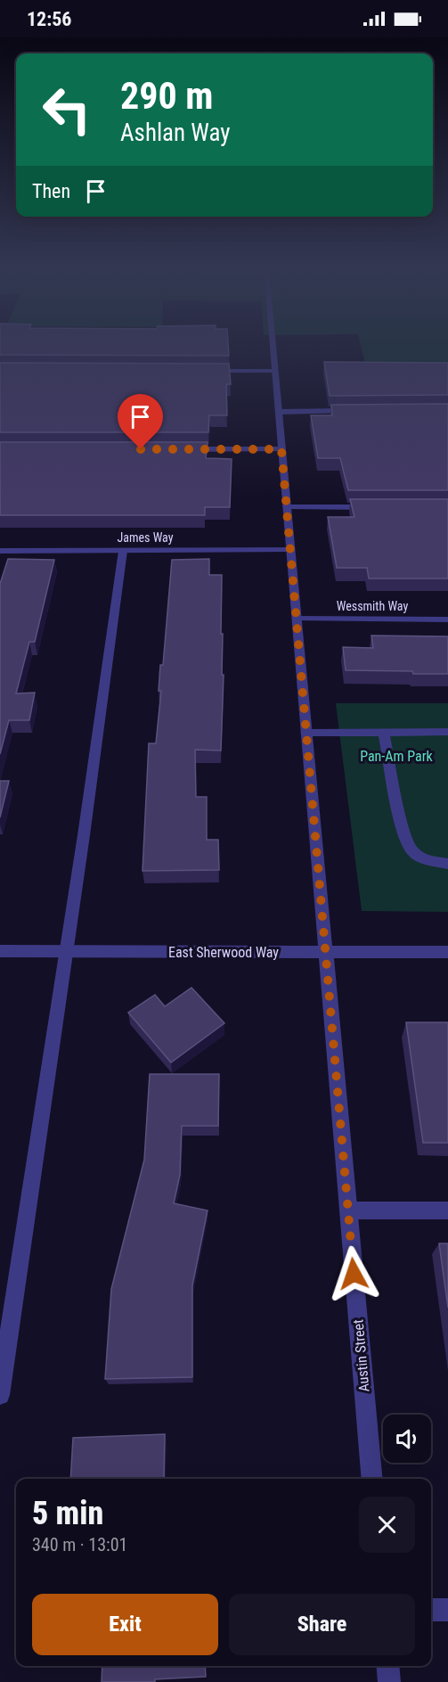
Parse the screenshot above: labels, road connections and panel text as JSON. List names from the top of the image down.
{
  "streets": {
    "street": [
      "James Way",
      "Wessmith Way",
      "East Sherwood Way",
      "Austin Street"
    ]
  },
  "crossings": [
    ["James Way", "Austin Street"],
    ["Wessmith Way", "Austin Street"],
    ["East Sherwood Way", "Austin Street"]
  ],
  "parks": ["Pan-Am Park"],
  "page": {
    "status": "12:56",
    "turn": ["290 m", "Ashlan Way"],
    "then": "Then",
    "heading": ["5 min", "340 m · 13:01"],
    "buttons": ["Exit", "Share"]
  }
}
